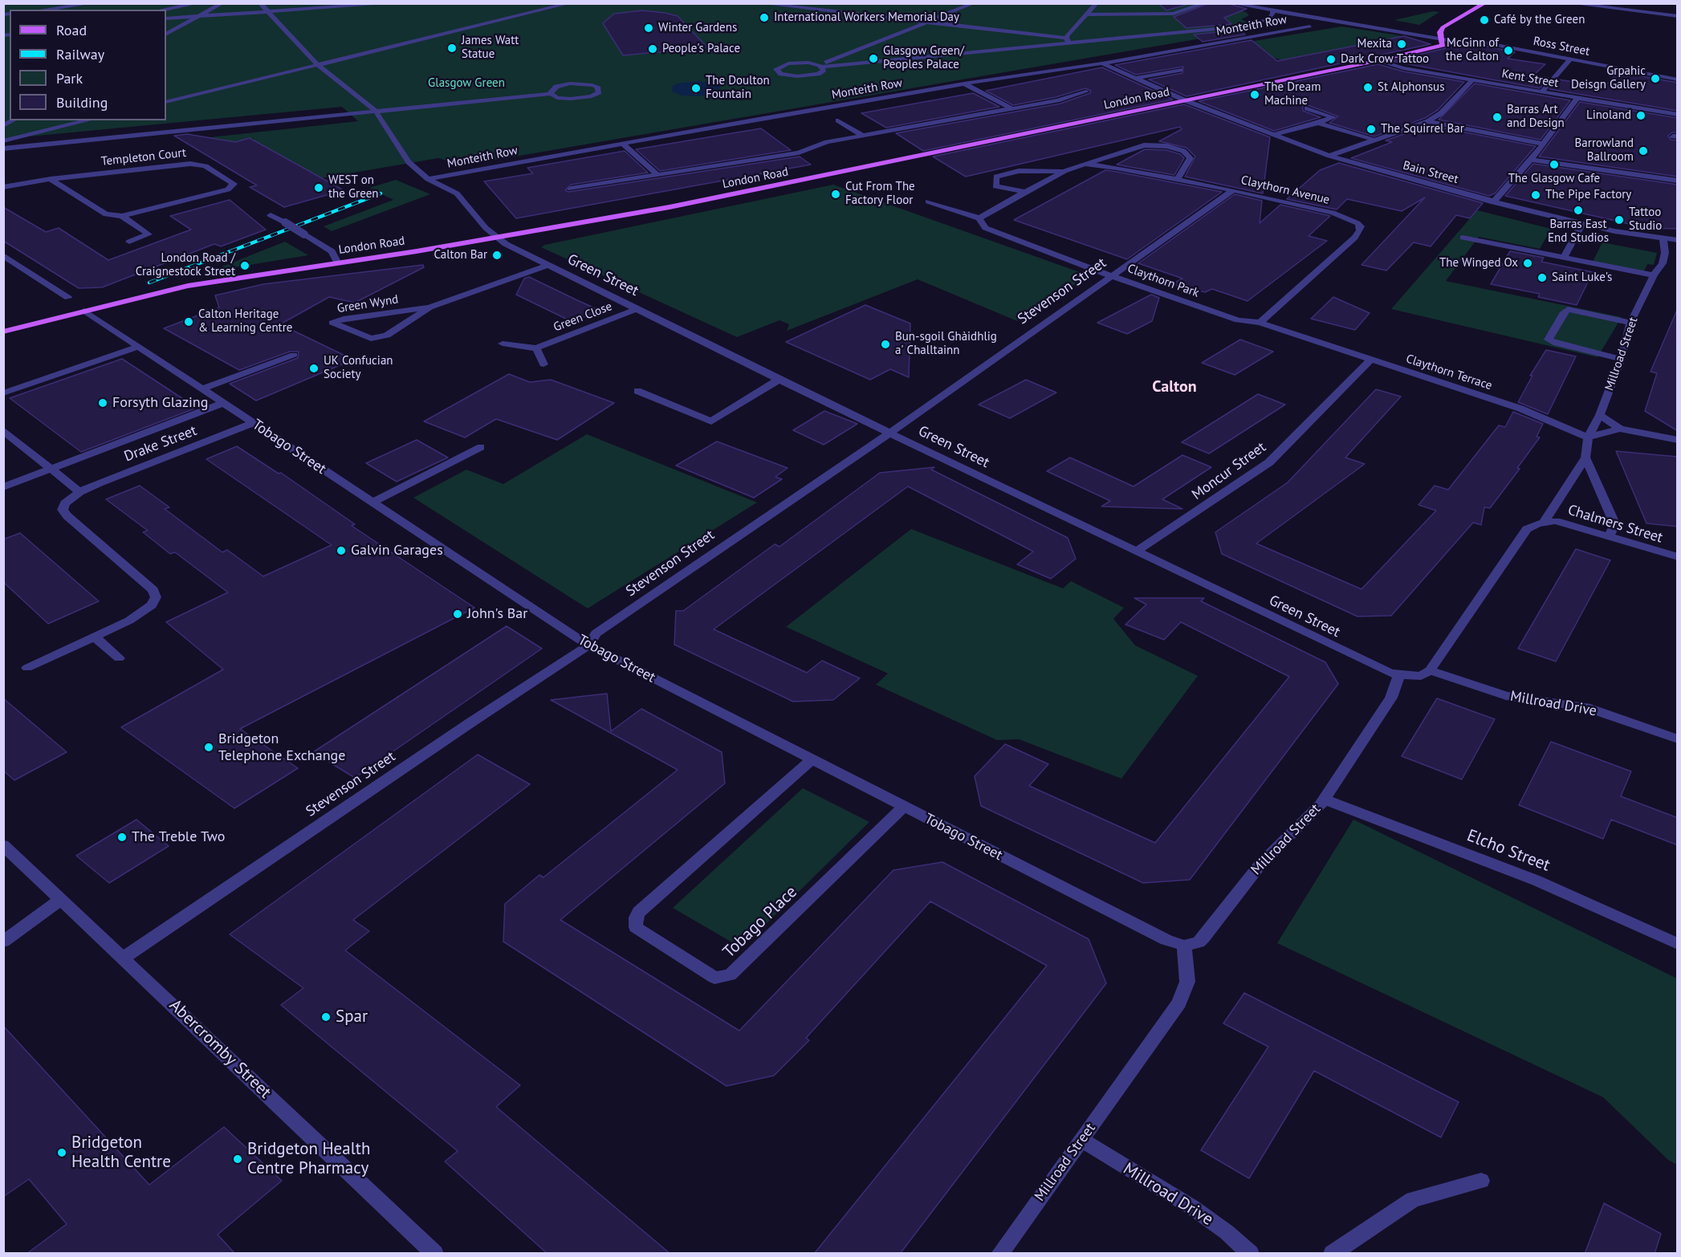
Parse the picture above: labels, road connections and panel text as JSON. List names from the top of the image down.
{
  "streets": {
    "main road": ["London Road"],
    "street": [
      "Monteith Row",
      "Ross Street",
      "Kent Street",
      "Templeton Court",
      "Bain Street",
      "Claythorn Avenue",
      "Green Street",
      "Claythorn Park",
      "Stevenson Street",
      "Green Wynd",
      "Green Close",
      "Millroad Street",
      "Claythorn Terrace",
      "Drake Street",
      "Tobago Street",
      "Moncur Street",
      "Chalmers Street",
      "Millroad Drive",
      "Elcho Street",
      "Tobago Place",
      "Abercromby Street"
    ]
  },
  "crossings": [
    ["Monteith Row", "Bain Street"],
    ["Monteith Row", "Green Street"],
    ["Ross Street", "London Road"],
    ["Kent Street", "London Road"],
    ["London Road", "Bain Street"],
    ["London Road", "Green Street"],
    ["London Road", "Tobago Street"],
    ["Bain Street", "Millroad Street"],
    ["Claythorn Avenue", "Claythorn Park"],
    ["Claythorn Avenue", "Stevenson Street"],
    ["Green Street", "Stevenson Street"],
    ["Green Street", "Green Wynd"],
    ["Green Street", "Green Close"],
    ["Green Street", "Millroad Street"],
    ["Green Street", "Moncur Street"],
    ["Claythorn Park", "Stevenson Street"],
    ["Claythorn Park", "Claythorn Terrace"],
    ["Claythorn Park", "Moncur Street"],
    ["Stevenson Street", "Tobago Street"],
    ["Stevenson Street", "Abercromby Street"],
    ["Millroad Street", "Claythorn Terrace"],
    ["Millroad Street", "Tobago Street"],
    ["Millroad Street", "Chalmers Street"],
    ["Millroad Street", "Millroad Drive"],
    ["Millroad Street", "Elcho Street"],
    ["Claythorn Terrace", "Moncur Street"],
    ["Drake Street", "Tobago Street"],
    ["Tobago Street", "Tobago Place"]
  ],
  "districts": ["Calton"],
  "parks": ["Glasgow Green"],
  "places": [
    "International Workers Memorial Day",
    "Café by the Green",
    "Winter Gardens",
    "Mexita",
    "James Watt Statue",
    "People's Palace",
    "McGinn of the Calton",
    "Glasgow Green/ Peoples Palace",
    "Dark Crow Tattoo",
    "Grpahic Deisgn Gallery",
    "St Alphonsus",
    "The Doulton Fountain",
    "The Dream Machine",
    "Linoland",
    "Barras Art and Design",
    "The Squirrel Bar",
    "Barrowland Ballroom",
    "The Glasgow Cafe",
    "WEST on the Green",
    "Cut From The Factory Floor",
    "The Pipe Factory",
    "Barras East End Studios",
    "Tattoo Studio",
    "Calton Bar",
    "The Winged Ox",
    "London Road / Craignestock Street",
    "Saint Luke's",
    "Calton Heritage & Learning Centre",
    "Bun-sgoil Ghàidhlig a' Challtainn",
    "UK Confucian Society",
    "Forsyth Glazing",
    "Galvin Garages",
    "John's Bar",
    "Bridgeton Telephone Exchange",
    "The Treble Two",
    "Spar",
    "Bridgeton Health Centre",
    "Bridgeton Health Centre Pharmacy"
  ],
  "legend": [
    "Road",
    "Railway",
    "Park",
    "Building"
  ]
}
